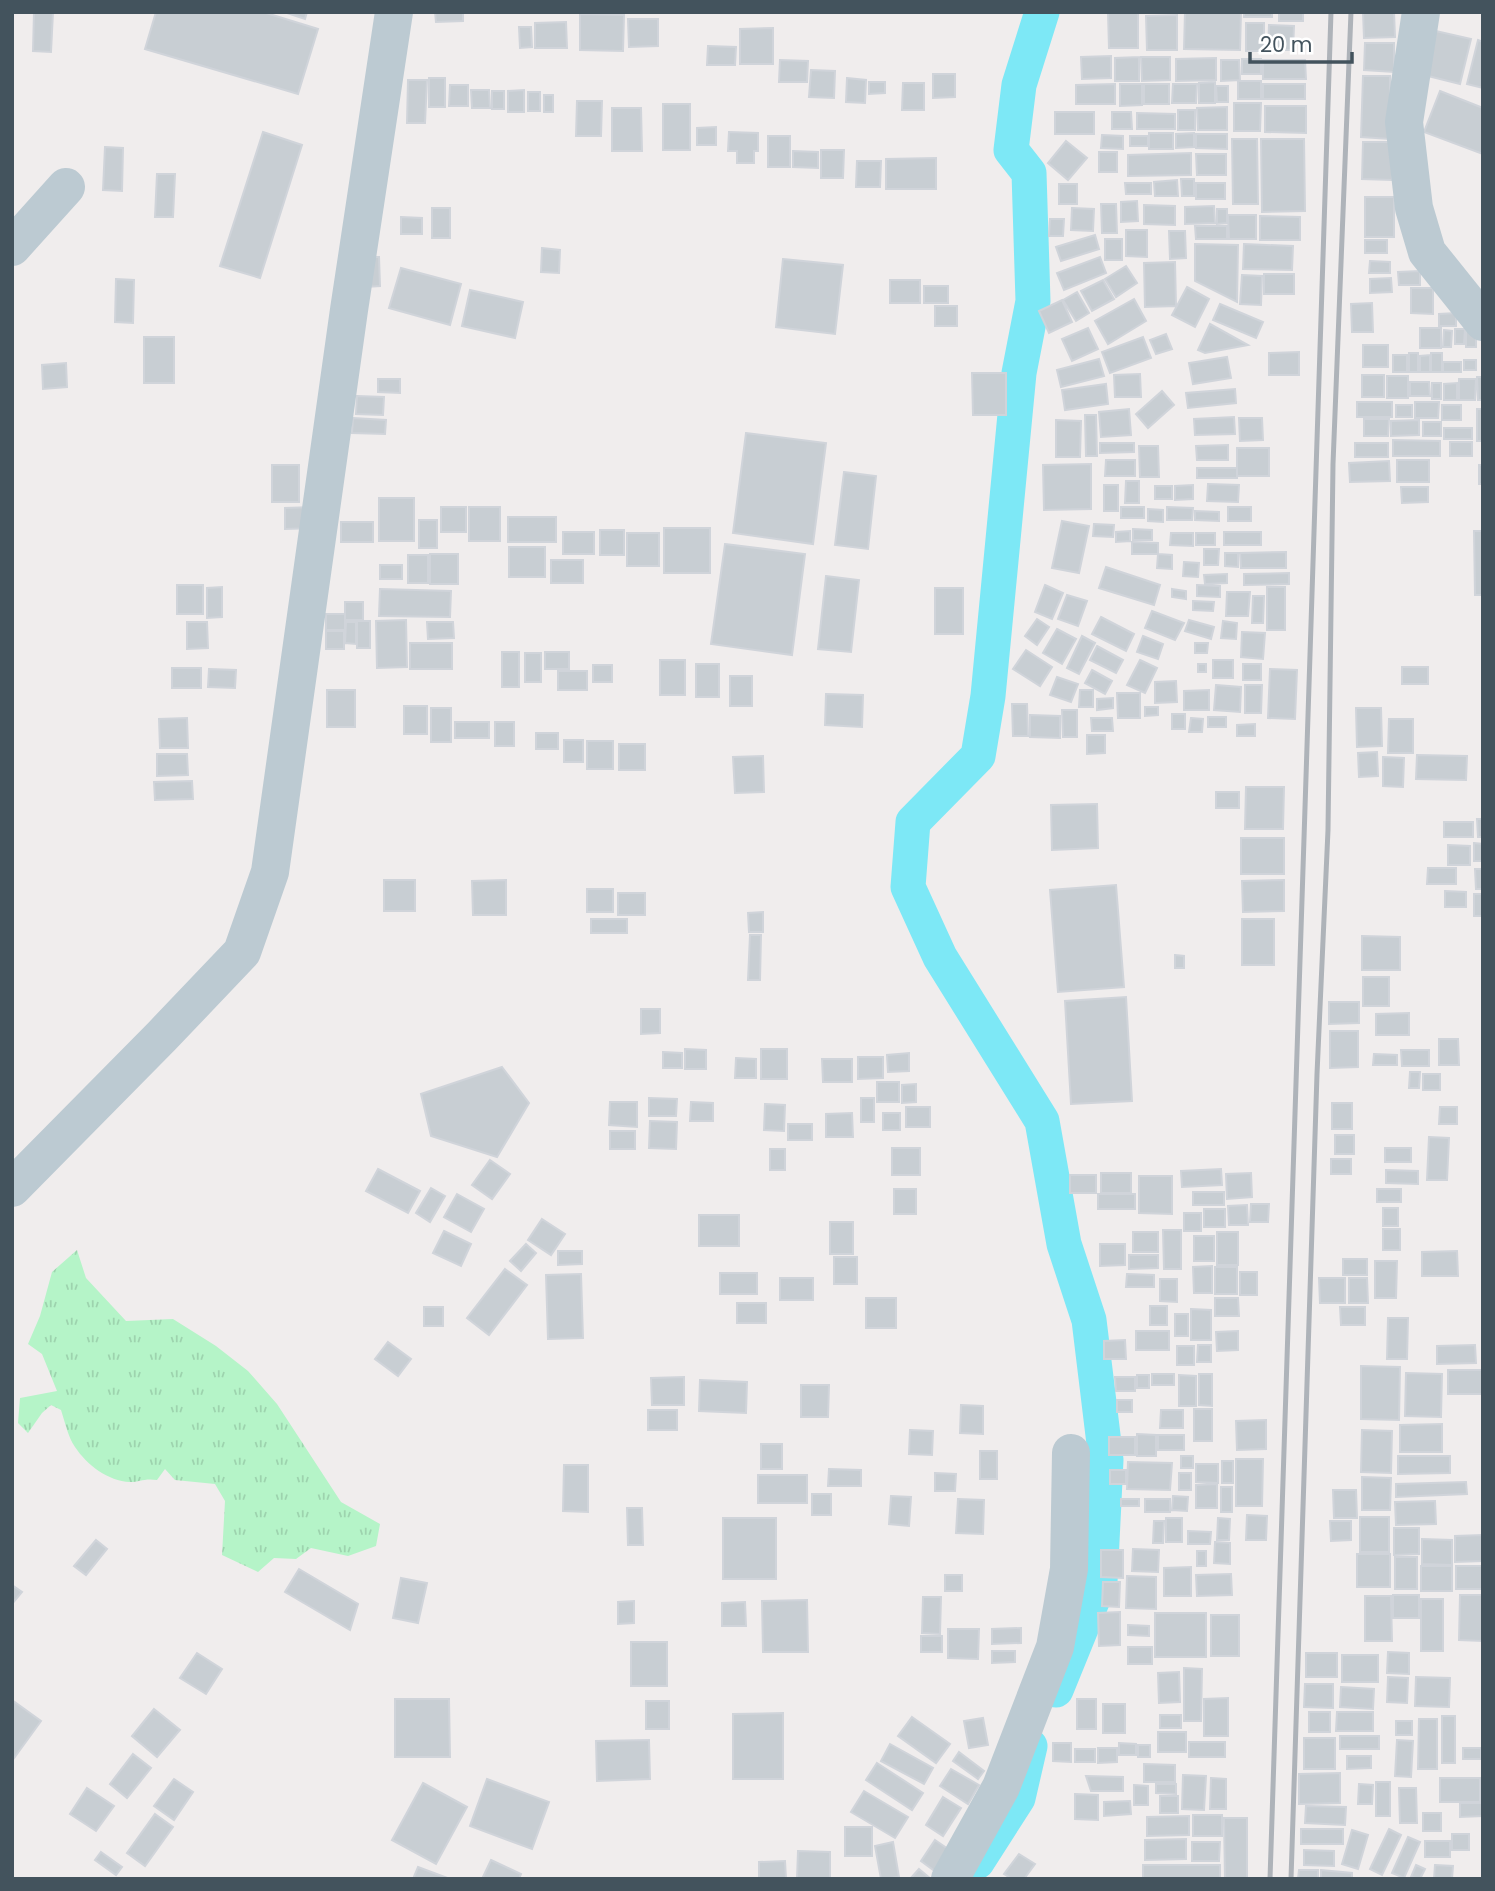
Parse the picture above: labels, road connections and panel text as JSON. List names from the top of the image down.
{
  "scale_bar": "20 m"
}
